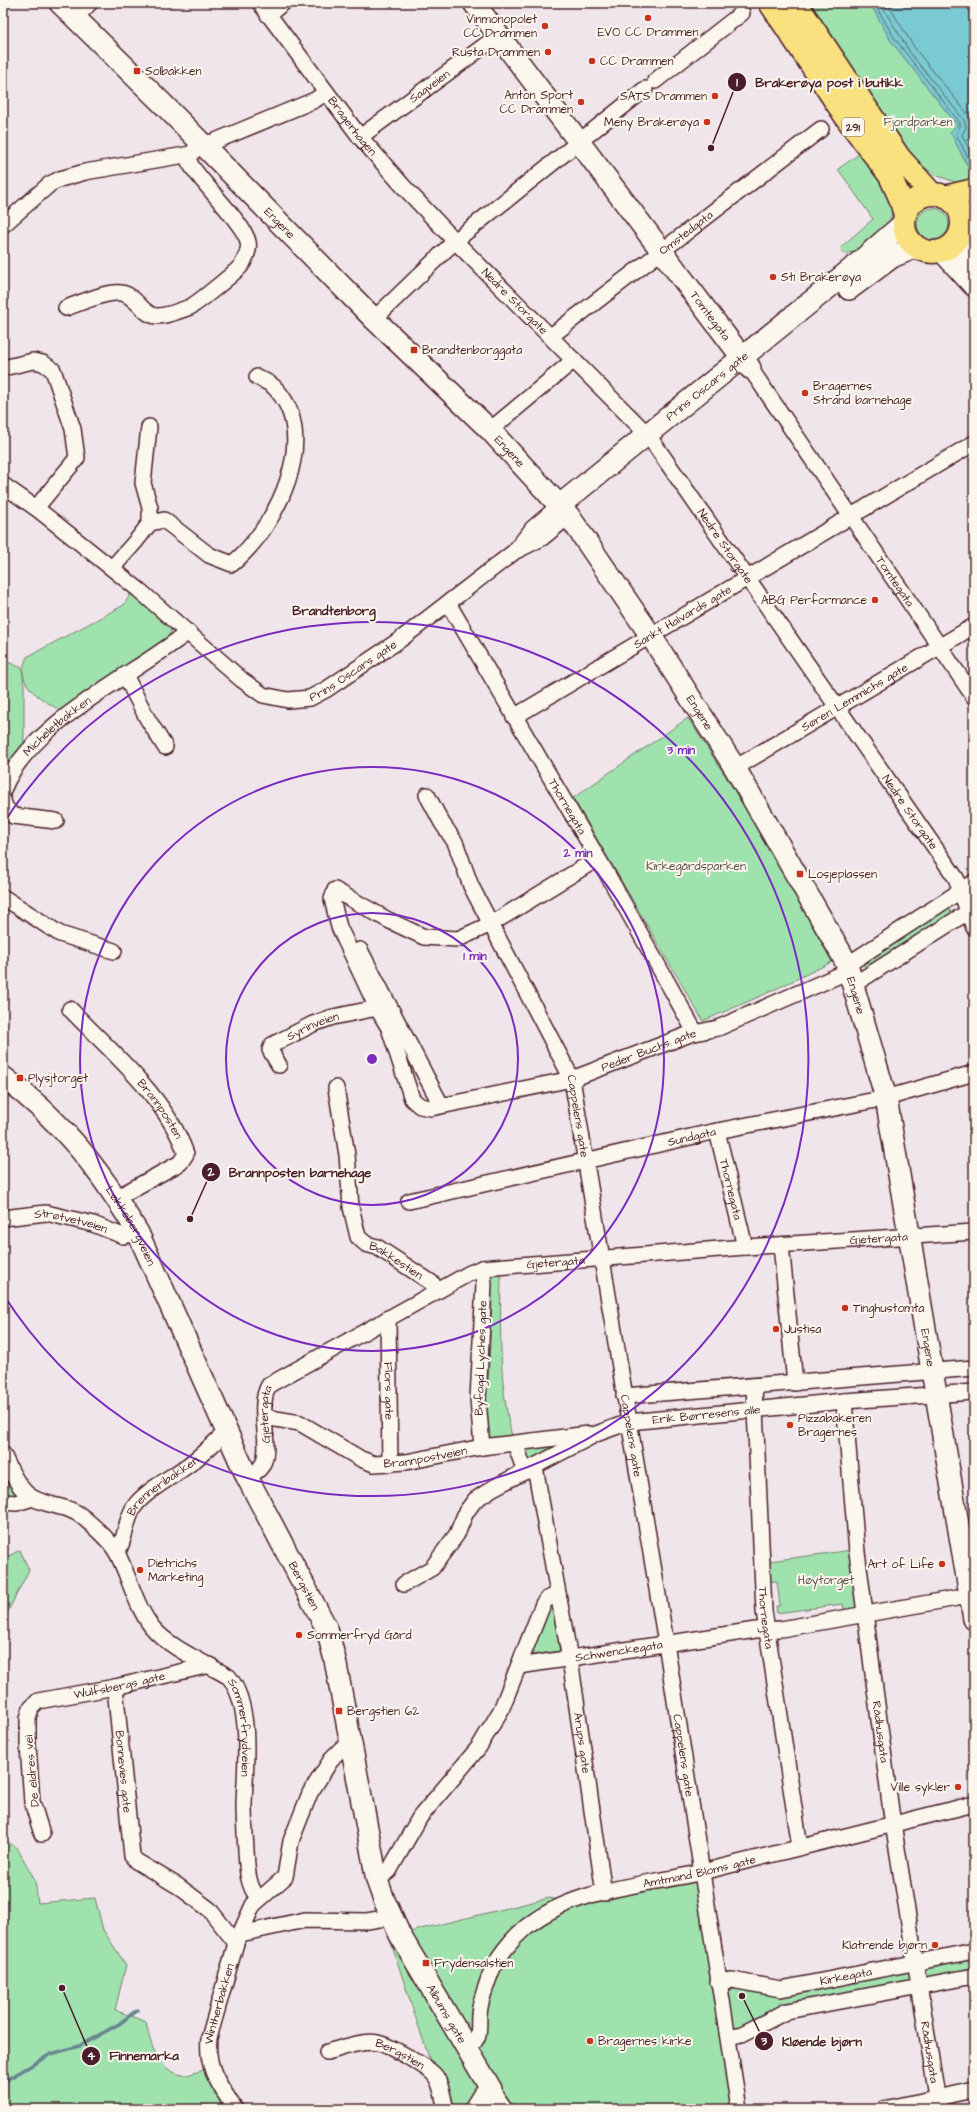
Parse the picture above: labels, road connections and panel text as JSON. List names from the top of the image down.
{
  "streets": {
    "highway": ["291"],
    "main road": [
      "Engene",
      "Tomtegata",
      "Prins Oscars gate",
      "Løkkebergveien",
      "Bergstien",
      "Albums gate"
    ],
    "street": [
      "Sagveien",
      "Bragerhagen",
      "Omstedgata",
      "Nedre Storgate",
      "Sankt Halvards gate",
      "Søren Lemmichs gate",
      "Micheletbakken",
      "Thornegata",
      "Syrinveien",
      "Peder Buchs gate",
      "Brannposten",
      "Cappelens gate",
      "Sundgata",
      "Strøtvetveien",
      "Gjetergata",
      "Bakkestien",
      "Byfogd Lyches gate",
      "Flors gate",
      "Erik Børresens alle",
      "Brannpostveien",
      "Brenneribakken",
      "Schwenckegata",
      "Wulfsbergs gate",
      "Sommerfrydveien",
      "Rådhusgata",
      "Arups gate",
      "De eldres vei",
      "Bonnevies gate",
      "Amtmand Bloms gate",
      "Kirkegata",
      "Wintherbakken"
    ]
  },
  "crossings": [
    ["Sagveien", "Bragerhagen"],
    ["Sagveien", "Tomtegata"],
    ["Bragerhagen", "Nedre Storgate"],
    ["291", "Prins Oscars gate"],
    ["Engene", "Prins Oscars gate"],
    ["Engene", "Sankt Halvards gate"],
    ["Engene", "Søren Lemmichs gate"],
    ["Engene", "Peder Buchs gate"],
    ["Engene", "Sundgata"],
    ["Engene", "Gjetergata"],
    ["Engene", "Erik Børresens alle"],
    ["Engene", "Schwenckegata"],
    ["Omstedgata", "Nedre Storgate"],
    ["Omstedgata", "Tomtegata"],
    ["Nedre Storgate", "Prins Oscars gate"],
    ["Nedre Storgate", "Sankt Halvards gate"],
    ["Nedre Storgate", "Søren Lemmichs gate"],
    ["Tomtegata", "Prins Oscars gate"],
    ["Tomtegata", "Sankt Halvards gate"],
    ["Tomtegata", "Søren Lemmichs gate"],
    ["Prins Oscars gate", "Micheletbakken"],
    ["Prins Oscars gate", "Thornegata"],
    ["Sankt Halvards gate", "Thornegata"],
    ["Thornegata", "Peder Buchs gate"],
    ["Thornegata", "Sundgata"],
    ["Thornegata", "Gjetergata"],
    ["Thornegata", "Erik Børresens alle"],
    ["Thornegata", "Schwenckegata"],
    ["Thornegata", "Amtmand Bloms gate"],
    ["Syrinveien", "Peder Buchs gate"],
    ["Peder Buchs gate", "Cappelens gate"],
    ["Brannposten", "Løkkebergveien"],
    ["Cappelens gate", "Sundgata"],
    ["Cappelens gate", "Gjetergata"],
    ["Cappelens gate", "Erik Børresens alle"],
    ["Cappelens gate", "Schwenckegata"],
    ["Cappelens gate", "Amtmand Bloms gate"],
    ["Cappelens gate", "Kirkegata"],
    ["Strøtvetveien", "Løkkebergveien"],
    ["Løkkebergveien", "Bergstien"],
    ["Gjetergata", "Bakkestien"],
    ["Gjetergata", "Byfogd Lyches gate"],
    ["Gjetergata", "Flors gate"],
    ["Gjetergata", "Brannpostveien"],
    ["Gjetergata", "Bergstien"],
    ["Byfogd Lyches gate", "Brannpostveien"],
    ["Flors gate", "Brannpostveien"],
    ["Erik Børresens alle", "Brannpostveien"],
    ["Erik Børresens alle", "Rådhusgata"],
    ["Erik Børresens alle", "Arups gate"],
    ["Brannpostveien", "Arups gate"],
    ["Brenneribakken", "Bergstien"],
    ["Brenneribakken", "Sommerfrydveien"],
    ["Bergstien", "Albums gate"],
    ["Schwenckegata", "Rådhusgata"],
    ["Schwenckegata", "Arups gate"],
    ["Wulfsbergs gate", "Sommerfrydveien"],
    ["Wulfsbergs gate", "De eldres vei"],
    ["Wulfsbergs gate", "Bonnevies gate"],
    ["Sommerfrydveien", "Wintherbakken"],
    ["Rådhusgata", "Amtmand Bloms gate"],
    ["Rådhusgata", "Kirkegata"],
    ["Arups gate", "Amtmand Bloms gate"],
    ["Bonnevies gate", "Wintherbakken"],
    ["Amtmand Bloms gate", "Albums gate"]
  ],
  "districts": ["Brandtenborg"],
  "parks": ["Fjordparken", "Kirkegårdsparken", "Høytorget"],
  "places": {
    "other": [
      "EVO CC Drammen",
      "Vinmonopolet CC Drammen",
      "Rusta Drammen",
      "CC Drammen",
      "SATS Drammen",
      "Anton Sport CC Drammen",
      "Meny Brakerøya",
      "Brakerøya post i butikk",
      "St1 Brakerøya",
      "Bragernes Strand barnehage",
      "ABG Performance",
      "Brannposten barnehage",
      "Tinghustomta",
      "Justisa",
      "Pizzabakeren Bragernes",
      "Art of Life",
      "Dietrichs Marketing",
      "Sommerfryd Gård",
      "Ville sykler",
      "Klatrende bjørn",
      "Finnemarka",
      "Kløende bjørn",
      "Bragernes kirke"
    ],
    "transit": [
      "Solbakken",
      "Brandtenborggata",
      "Losjeplassen",
      "Plysjtorget",
      "Bergstien 62",
      "Frydensalstien"
    ]
  },
  "rings": ["3 min", "2 min", "1 min"]
}
